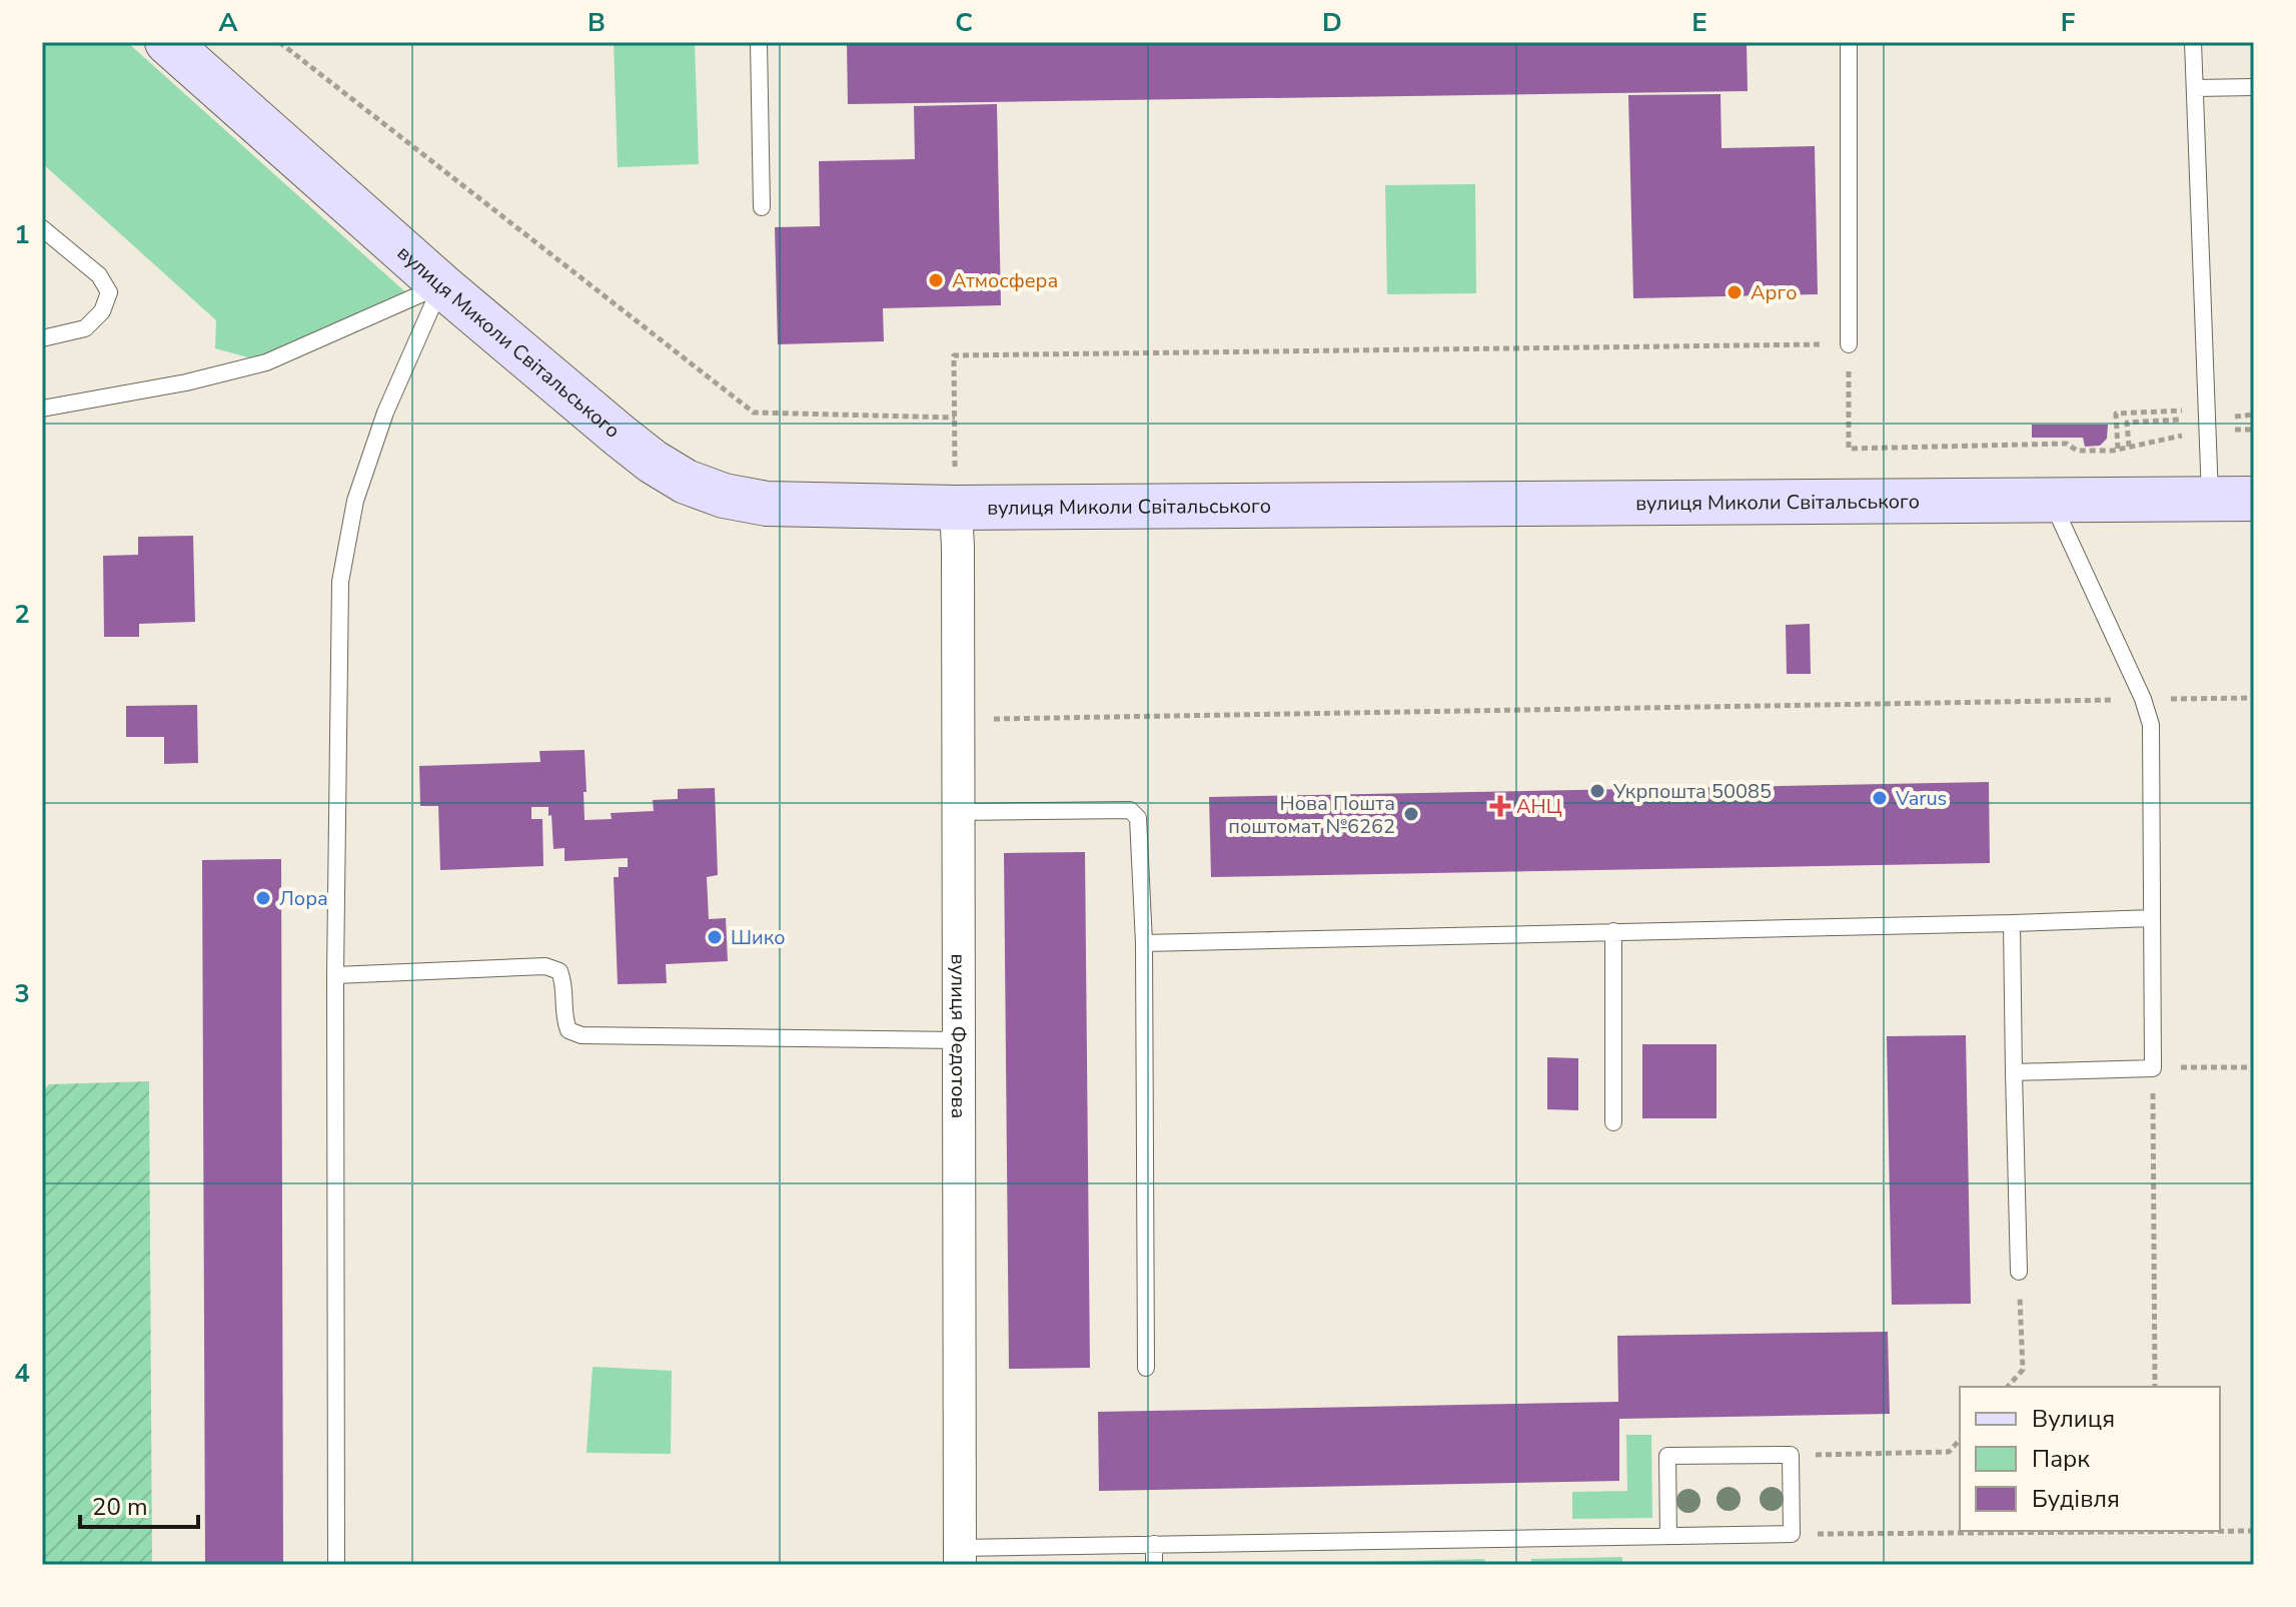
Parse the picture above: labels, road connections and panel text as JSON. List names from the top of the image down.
{
  "streets": {
    "main road": ["вулиця Миколи Світальського"],
    "street": ["вулиця Федотова"]
  },
  "crossings": [
    ["вулиця Миколи Світальського", "вулиця Федотова"]
  ],
  "places": {
    "other": [
      "Атмосфера",
      "Арго",
      "Укрпошта 50085",
      "Varus",
      "Нова Пошта поштомат №6262",
      "Лора",
      "Шико"
    ],
    "health": ["АНЦ"]
  },
  "legend": ["Вулиця", "Парк", "Будівля"],
  "scale_bar": "20 m",
  "grid": {
    "columns": [
      "A",
      "B",
      "C",
      "D",
      "E",
      "F"
    ],
    "rows": [
      "1",
      "2",
      "3",
      "4"
    ]
  }
}
